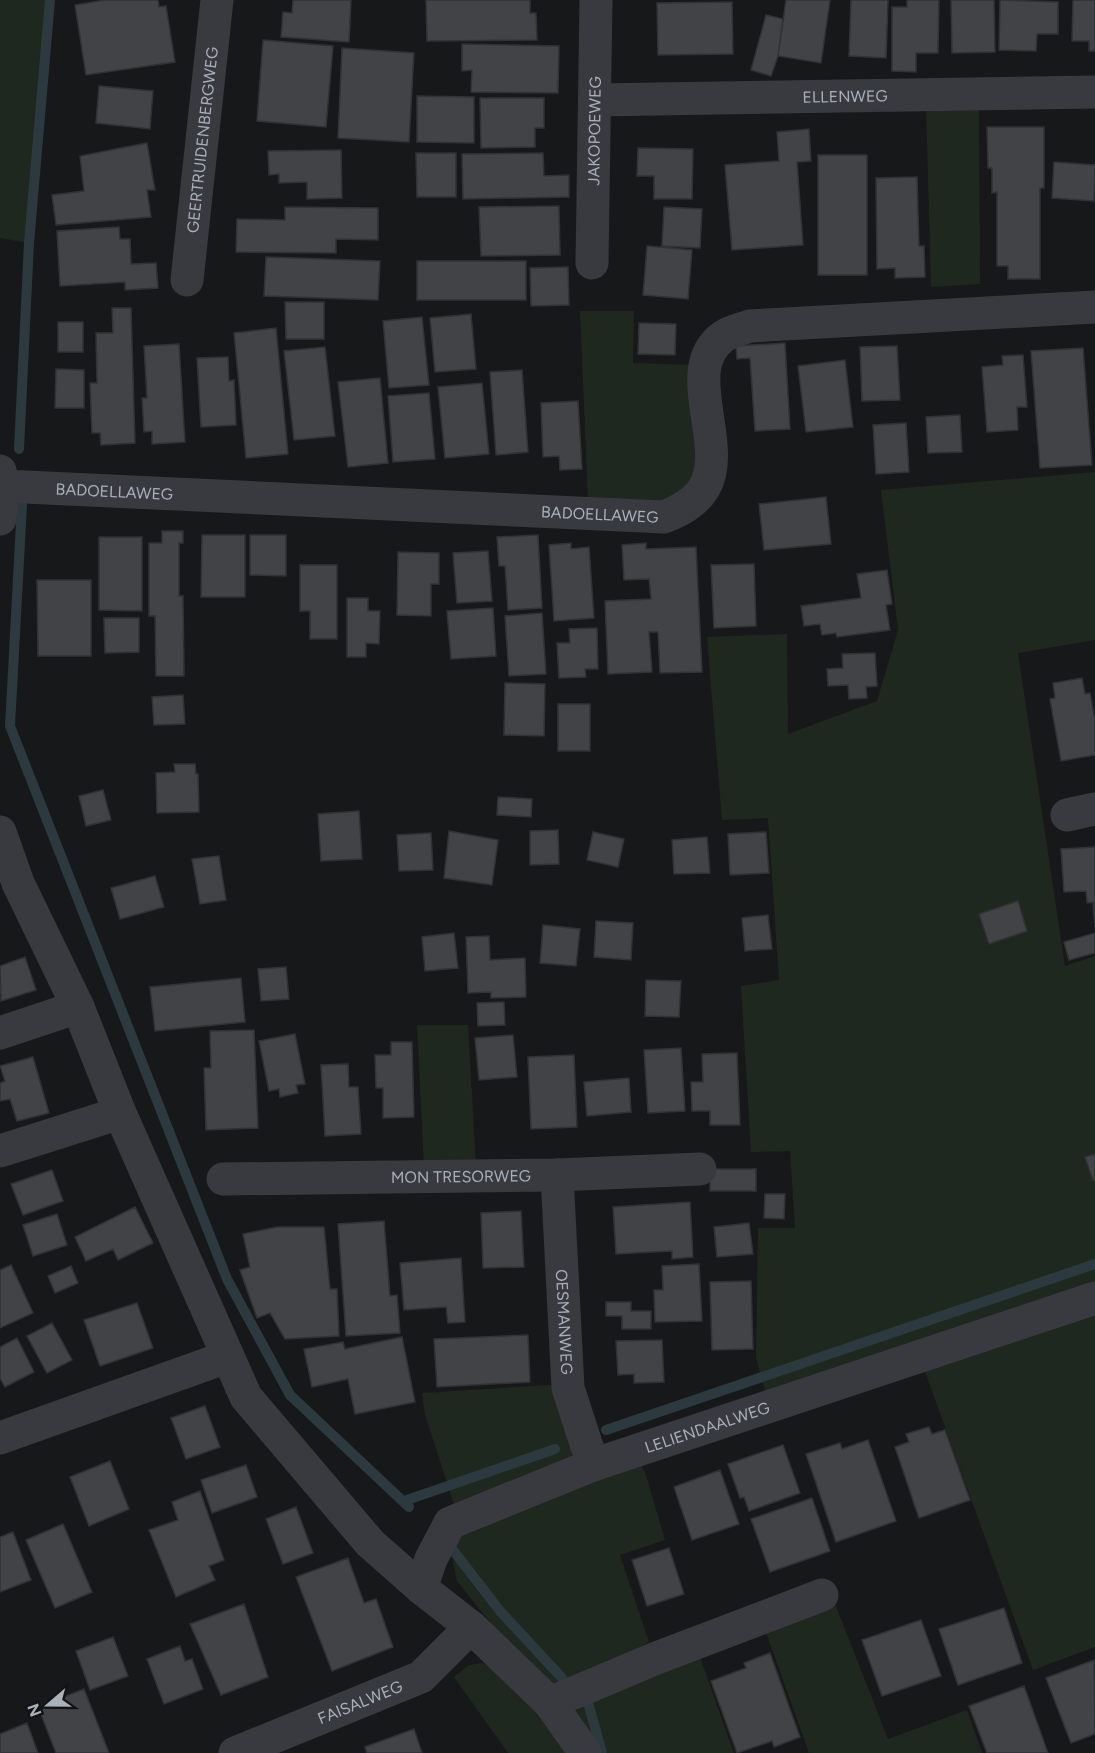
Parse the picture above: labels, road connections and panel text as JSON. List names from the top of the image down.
{
  "streets": {
    "street": [
      "ELLENWEG",
      "JAKOPOEWEG",
      "GEERTRUIDENBERGWEG",
      "BADOELLAWEG",
      "MON TRESORWEG",
      "OESMANWEG",
      "LELIENDAALWEG",
      "FAISALWEG"
    ]
  },
  "crossings": [
    ["ELLENWEG", "JAKOPOEWEG"],
    ["MON TRESORWEG", "OESMANWEG"],
    ["OESMANWEG", "LELIENDAALWEG"]
  ],
  "north": "left"
}
